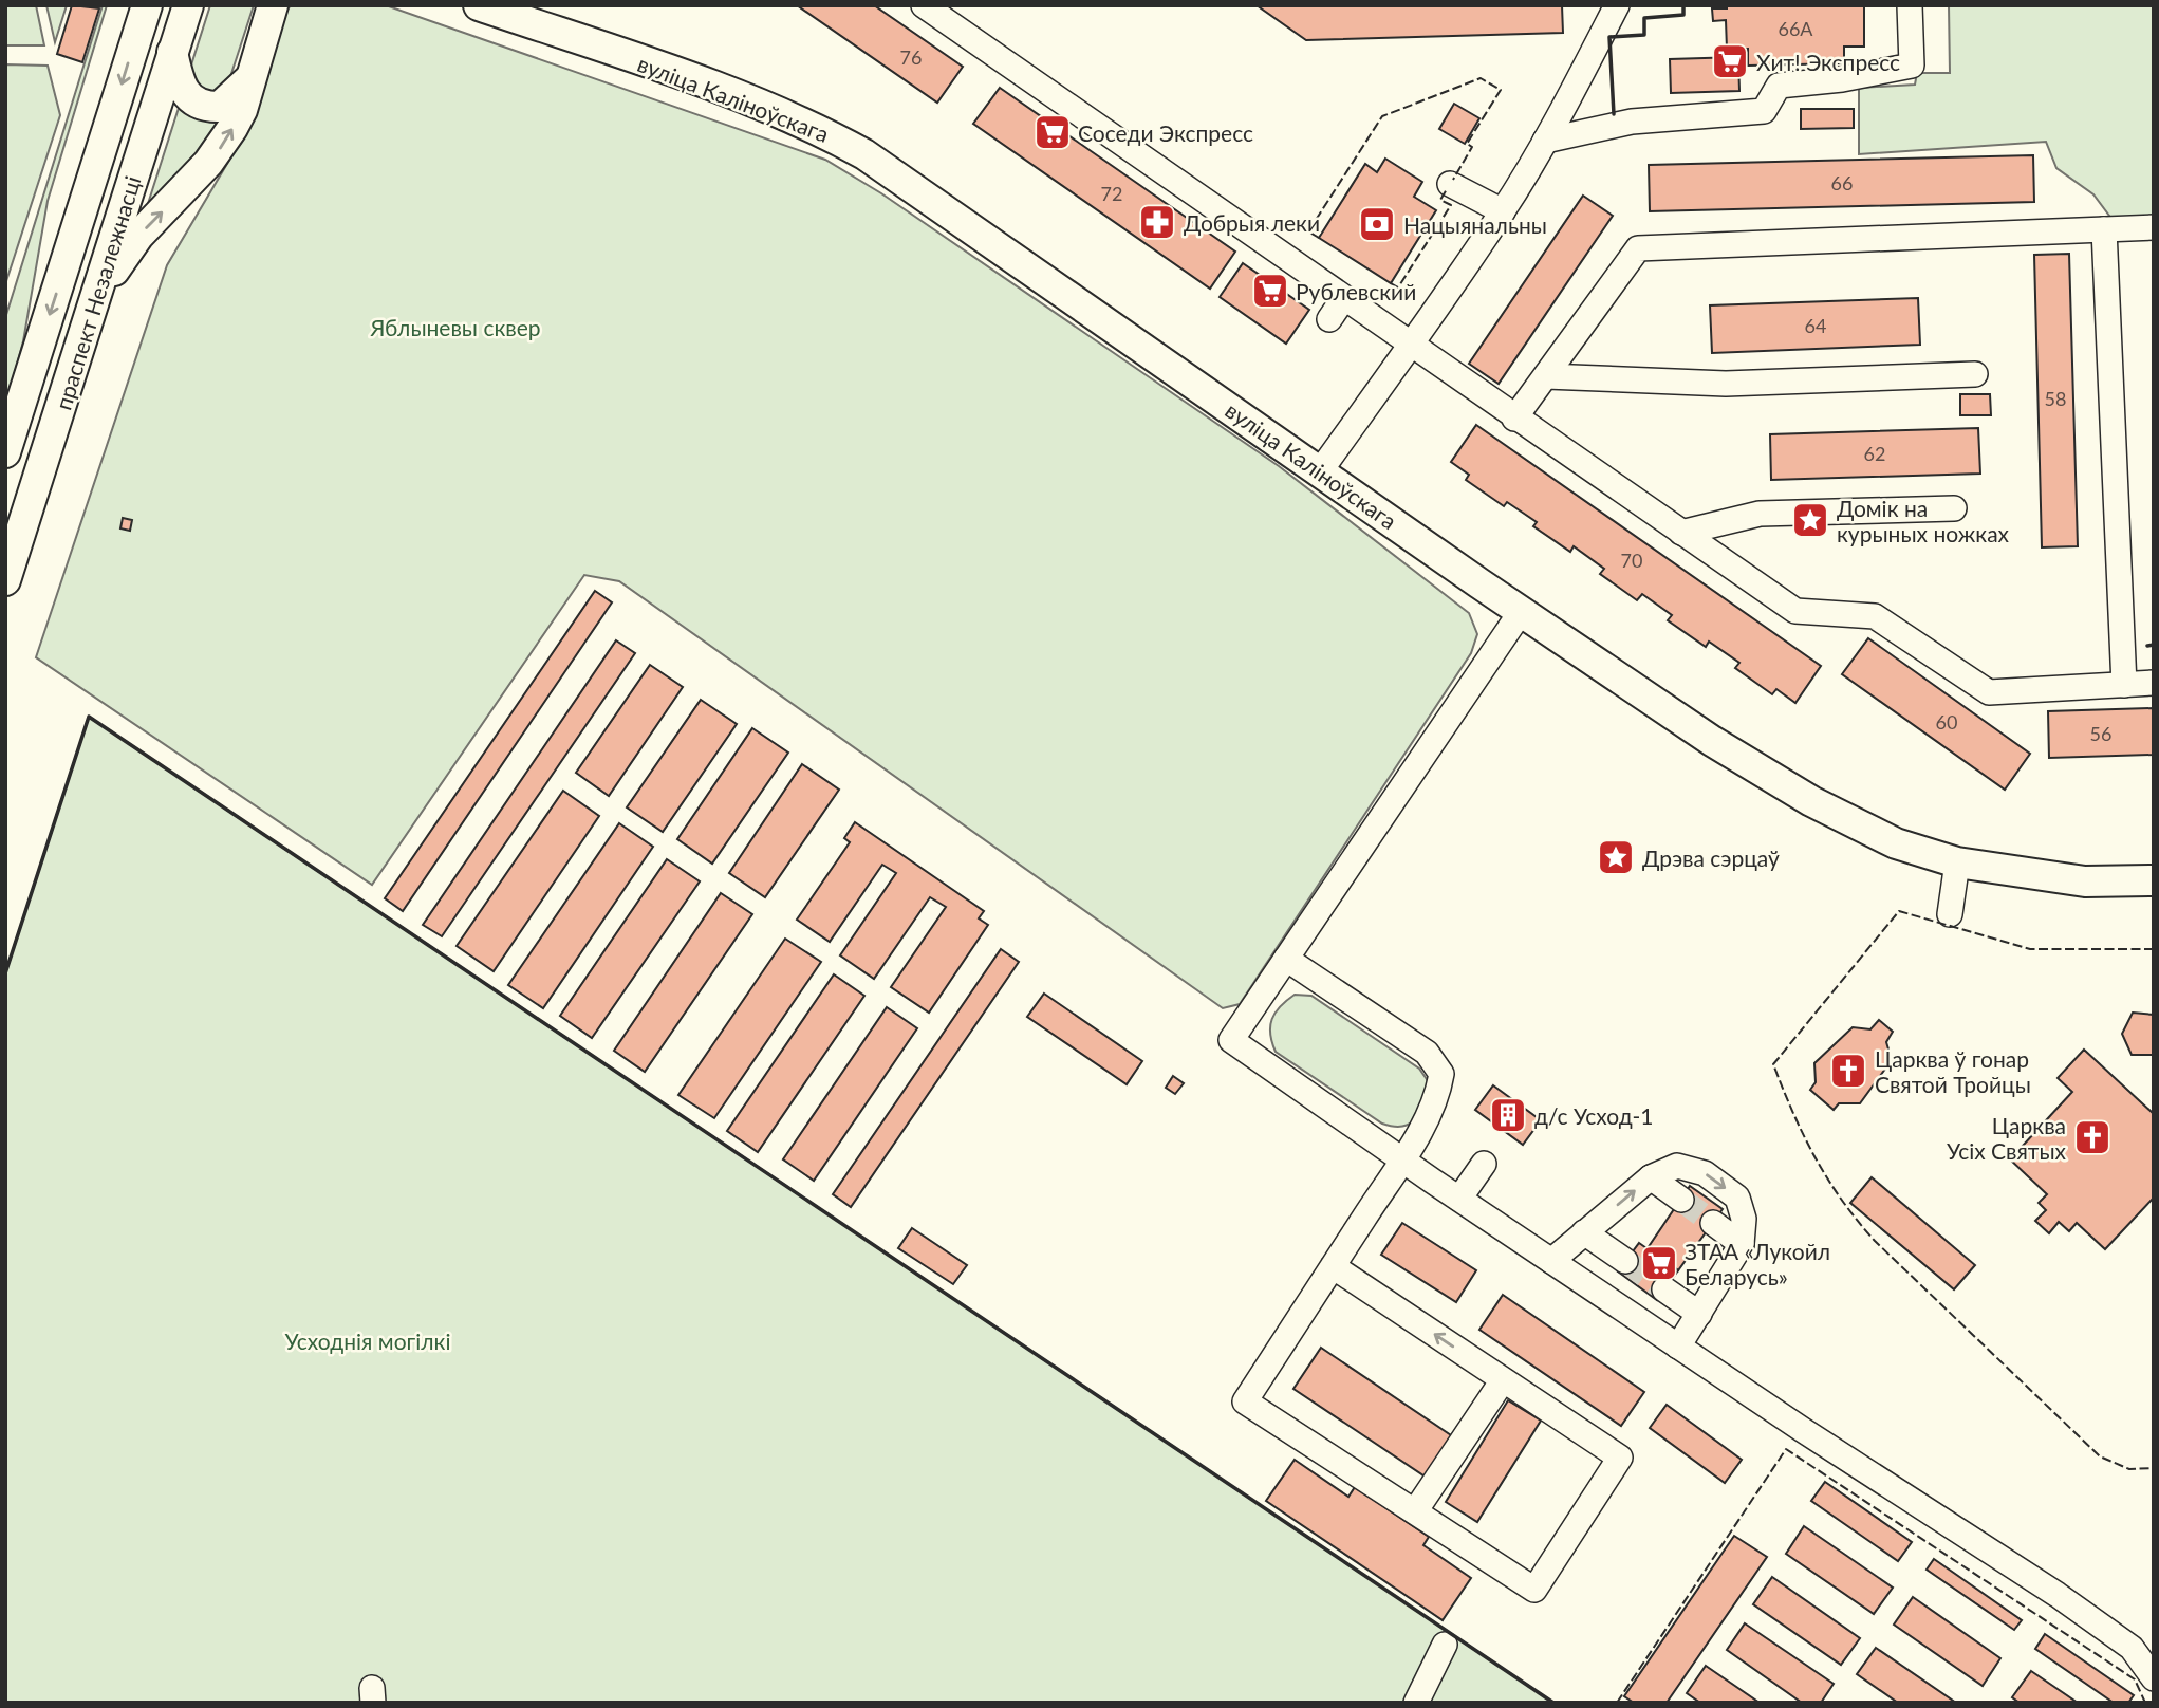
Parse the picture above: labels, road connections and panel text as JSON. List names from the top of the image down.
{
  "streets": {
    "main road": ["вуліца Каліноўскага", "праспект Незалежнасці"]
  },
  "parks": ["Яблыневы сквер", "Усходнія могілкі"],
  "places": {
    "supermarket": [
      "Хит! Экспресс",
      "Соседи Экспресс",
      "Рублевский",
      "ЗТАА «Лукойл Беларусь»"
    ],
    "pharmacy": ["Добрыя леки"],
    "bank": ["Нацыянальны"],
    "place": ["Домік на курыных ножках", "Дрэва сэрцаў"],
    "church": ["Царква ў гонар Святой Тройцы", "Царква Усіх Святых"],
    "building": ["д/с Усход-1"]
  },
  "house_numbers": [
    "66А",
    "76",
    "66",
    "72",
    "64",
    "58",
    "62",
    "70",
    "60",
    "56"
  ]
}
